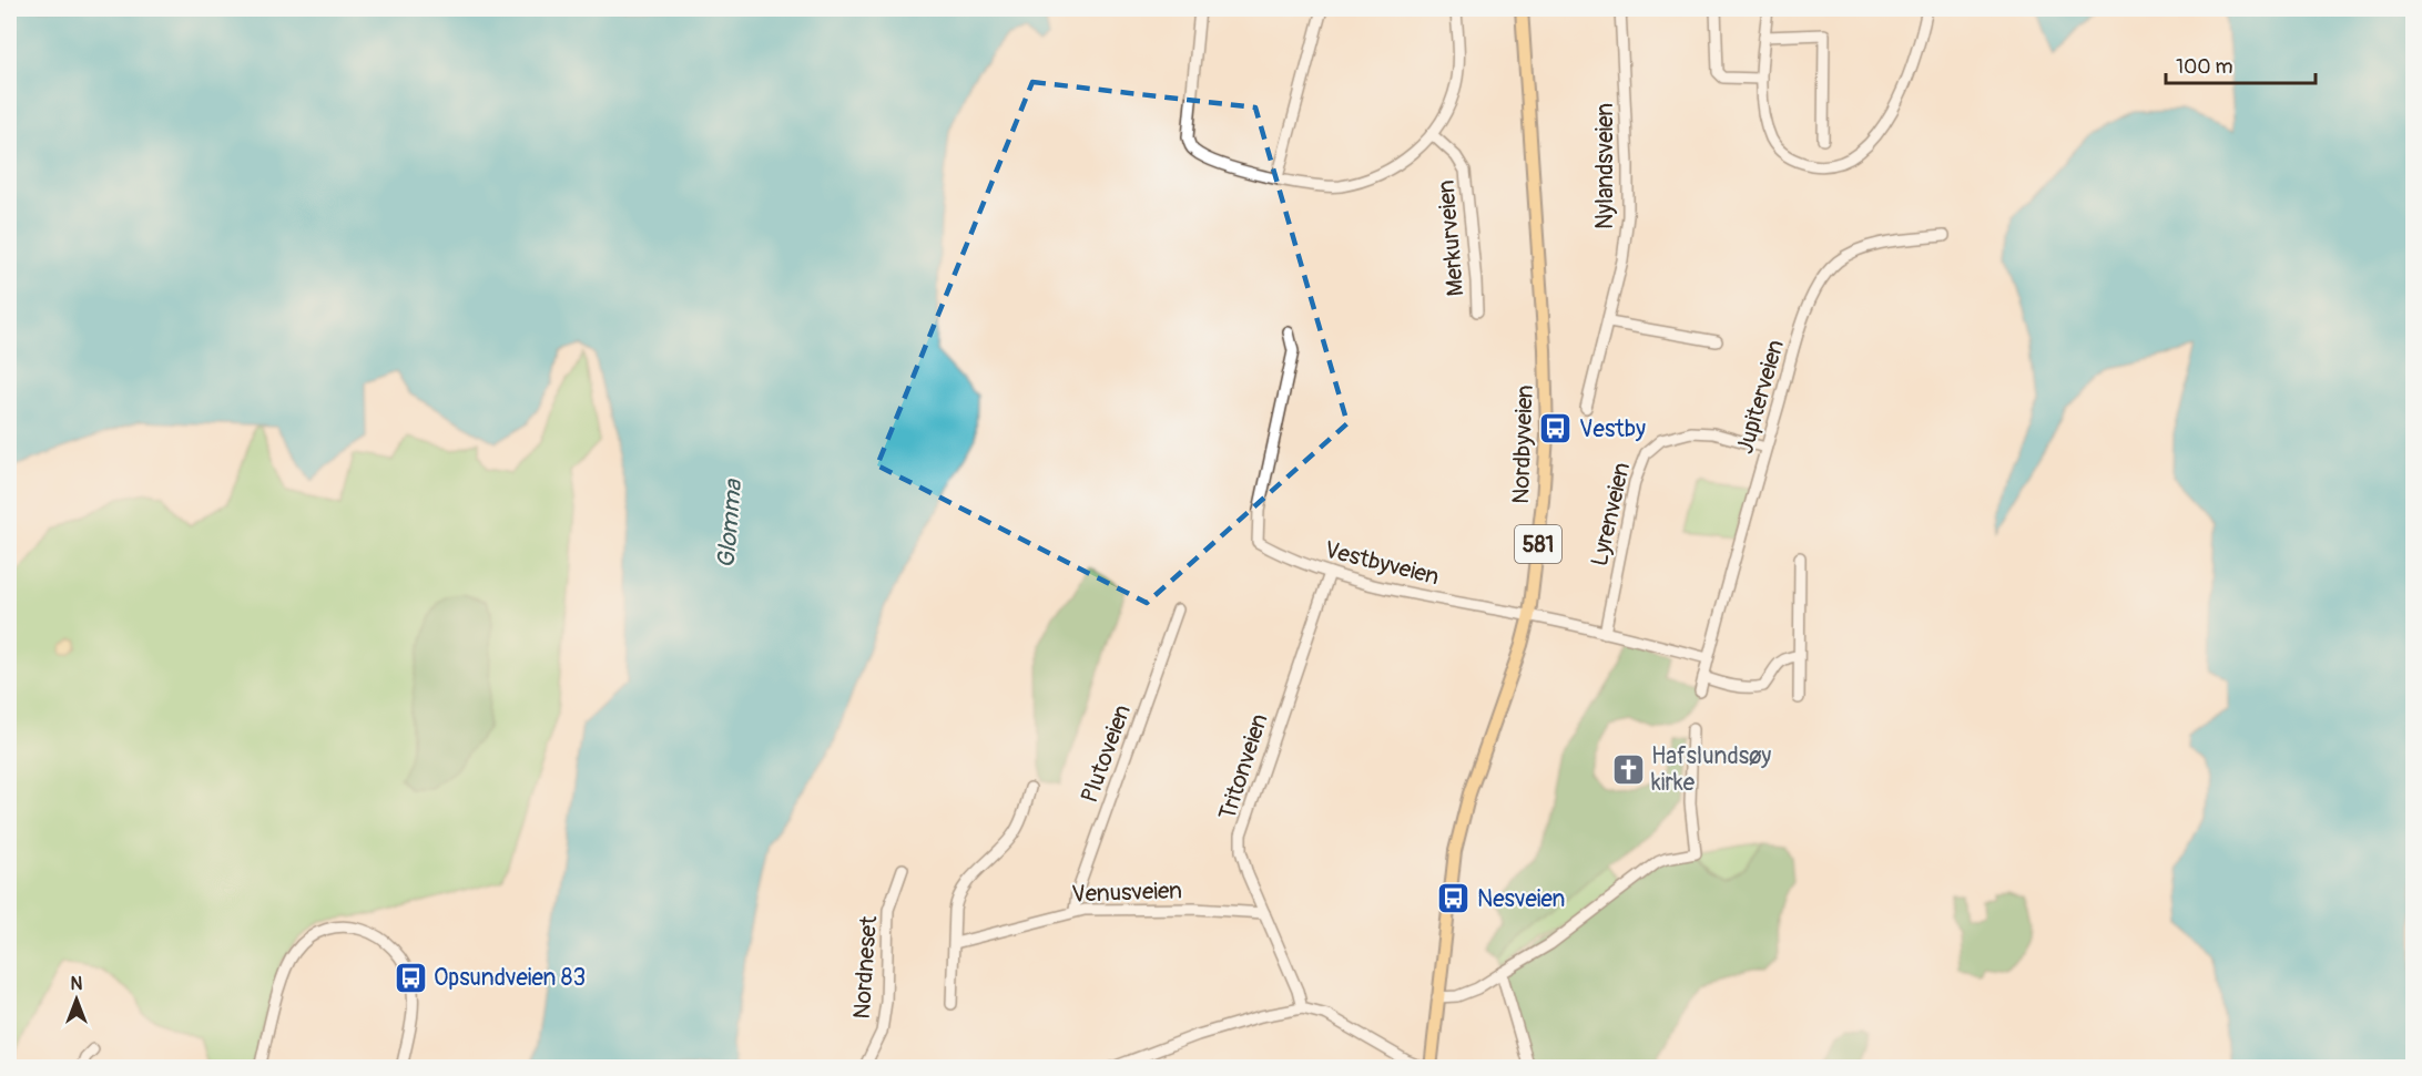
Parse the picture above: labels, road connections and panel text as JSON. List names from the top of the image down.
{
  "streets": {
    "main road": ["Nordbyveien", "581"],
    "street": [
      "Nylandsveien",
      "Merkurveien",
      "Jupiterveien",
      "Lyrenveien",
      "Vestbyveien",
      "Plutoveien",
      "Tritonveien",
      "Venusveien",
      "Nordneset"
    ]
  },
  "crossings": [
    ["Jupiterveien", "Lyrenveien"],
    ["Jupiterveien", "Vestbyveien"],
    ["Nordbyveien", "Vestbyveien"],
    ["Lyrenveien", "Vestbyveien"],
    ["Vestbyveien", "Tritonveien"],
    ["Plutoveien", "Venusveien"],
    ["Tritonveien", "Venusveien"]
  ],
  "water": ["Glomma"],
  "places": {
    "bus stop": ["Vestby", "Nesveien", "Opsundveien 83"],
    "church": ["Hafslundsøy kirke"]
  },
  "scale_bar": "100 m",
  "north": "top"
}
